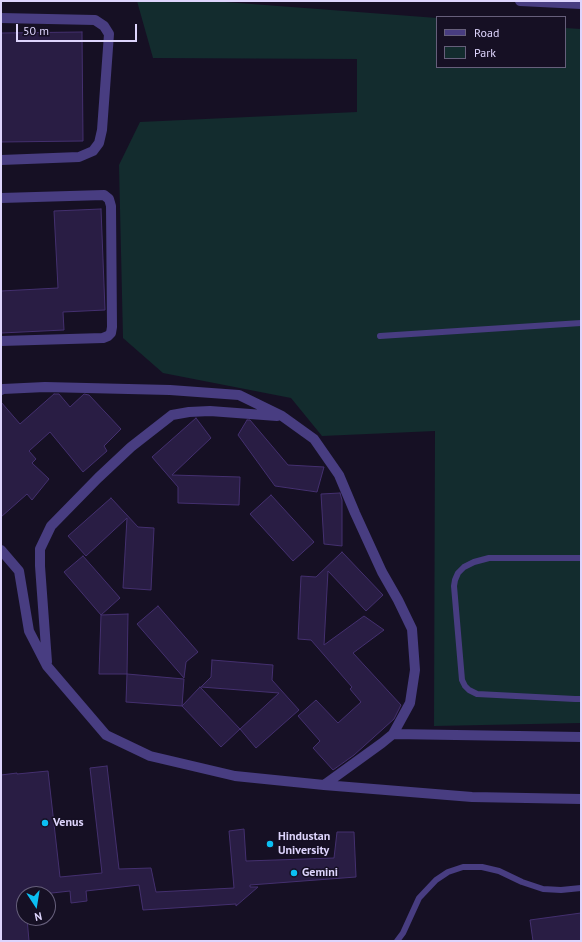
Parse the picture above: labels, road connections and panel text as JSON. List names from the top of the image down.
{
  "places": ["Venus", "Hindustan University", "Gemini"],
  "legend": ["Road", "Park"],
  "scale_bar": "50 m",
  "north": "bottom"
}
